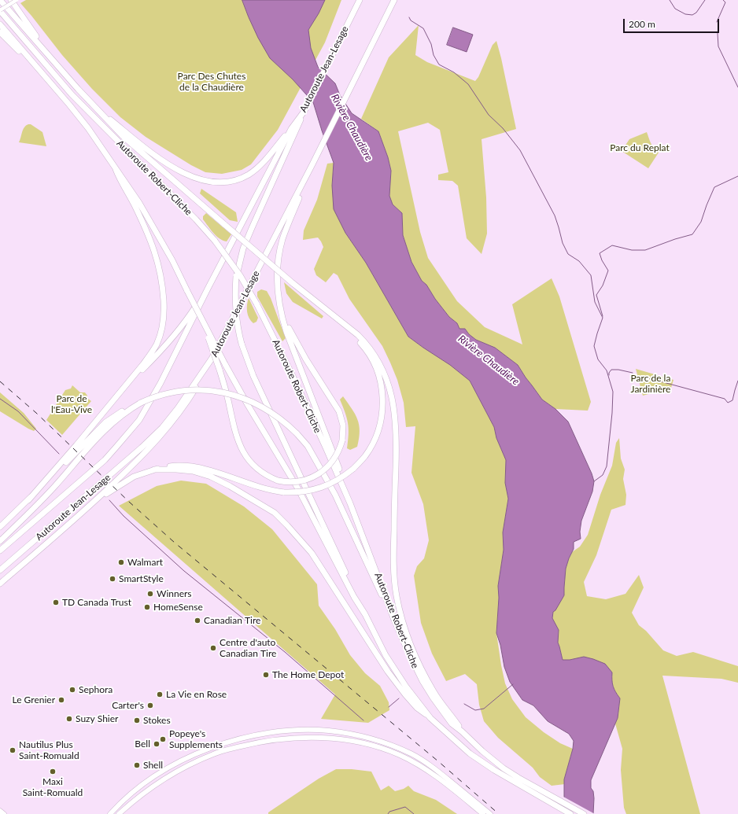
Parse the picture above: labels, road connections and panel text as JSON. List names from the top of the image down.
{
  "streets": {
    "highway": ["Autoroute Jean-Lesage", "Autoroute Robert-Cliche"]
  },
  "water": ["Rivière Chaudière"],
  "parks": [
    "Parc Des Chutes de la Chaudière",
    "Parc du Replat",
    "Parc de la Jardinière",
    "Parc de l'Eau-Vive"
  ],
  "places": [
    "Walmart",
    "SmartStyle",
    "Winners",
    "TD Canada Trust",
    "HomeSense",
    "Canadian Tire",
    "Centre d'auto Canadian Tire",
    "The Home Depot",
    "Sephora",
    "La Vie en Rose",
    "Le Grenier",
    "Carter's",
    "Suzy Shier",
    "Stokes",
    "Popeye's Supplements",
    "Bell",
    "Nautilus Plus Saint-Romuald",
    "Shell",
    "Maxi Saint-Romuald"
  ],
  "scale_bar": "200 m"
}
